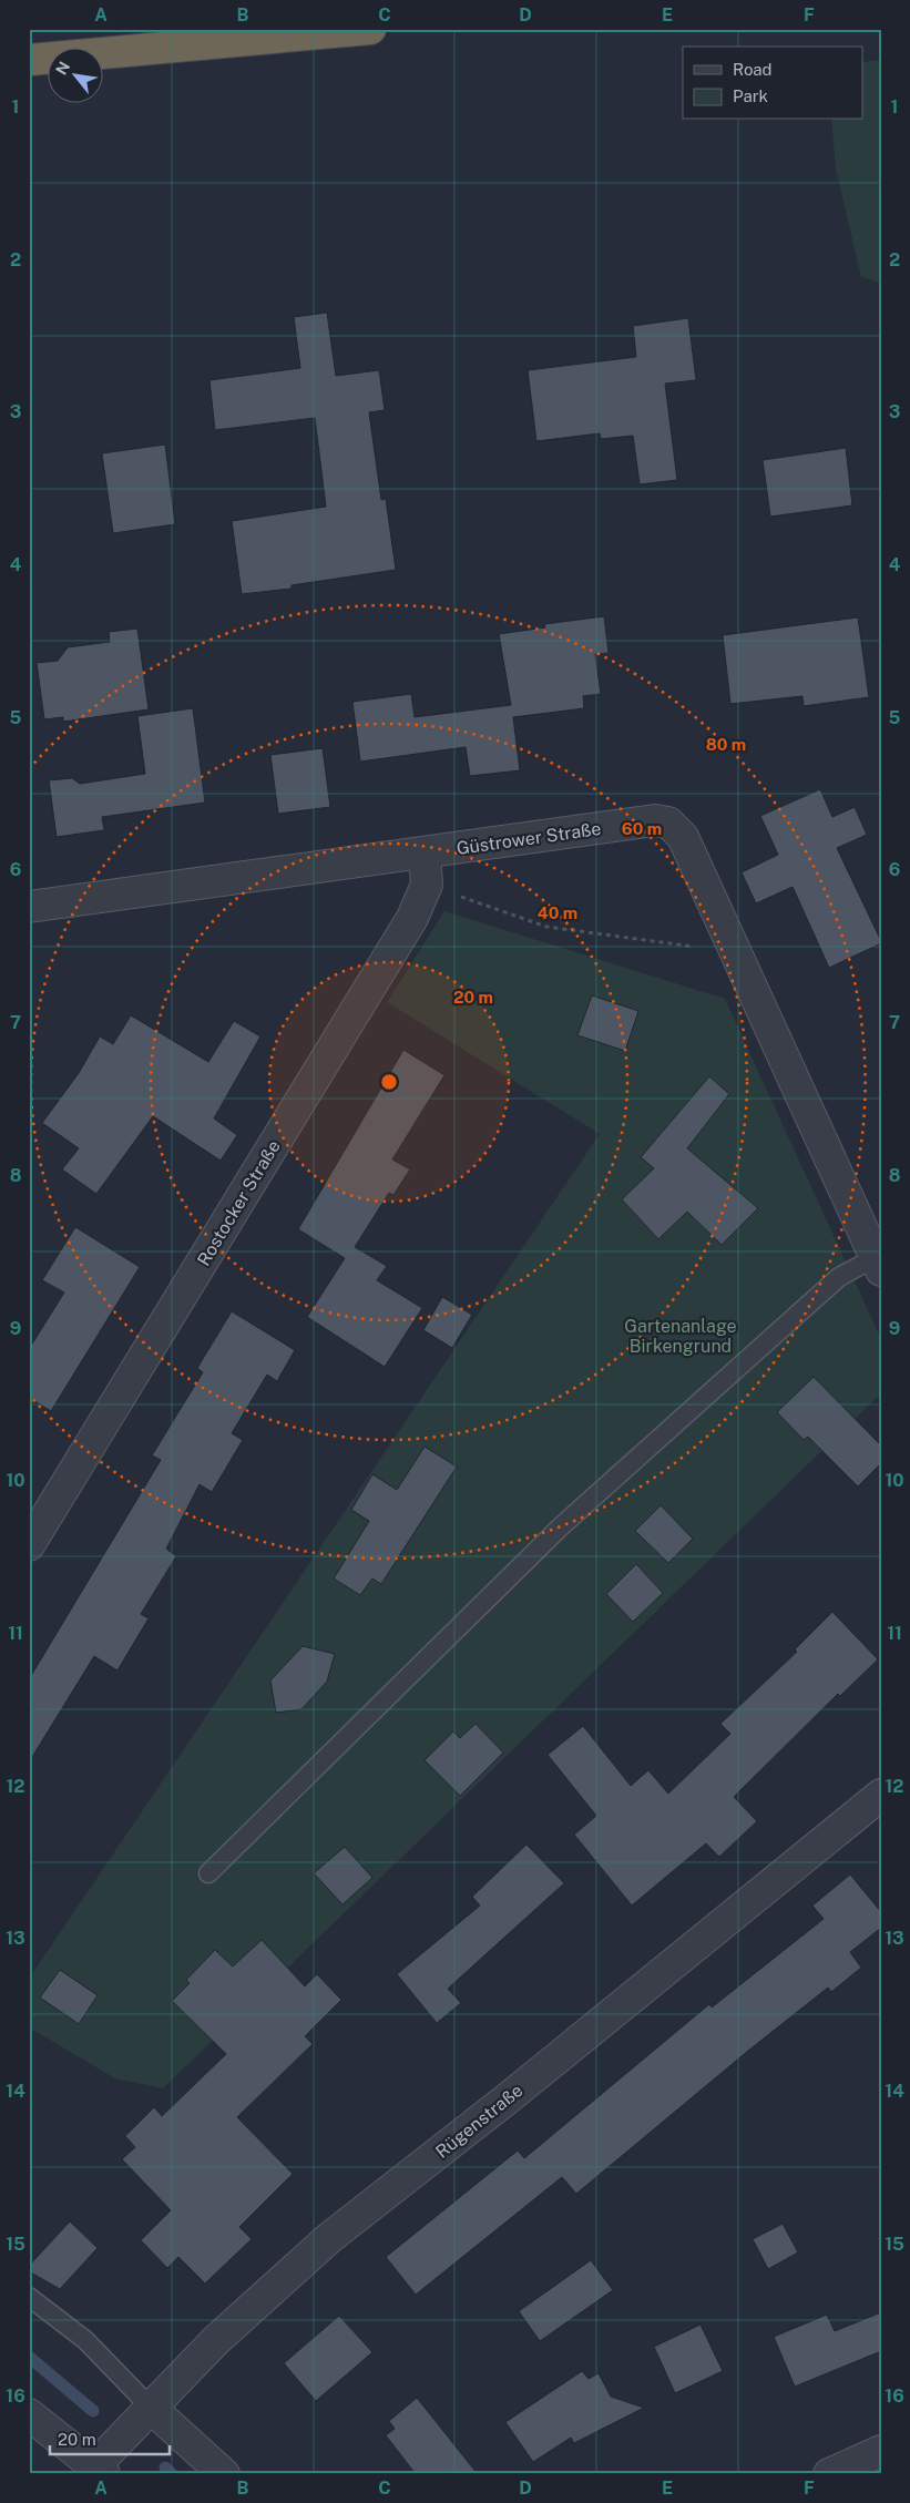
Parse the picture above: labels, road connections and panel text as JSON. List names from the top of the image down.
{
  "streets": {
    "street": ["Güstrower Straße", "Rostocker Straße", "Rügenstraße"]
  },
  "crossings": [
    ["Güstrower Straße", "Rostocker Straße"]
  ],
  "parks": ["Gartenanlage Birkengrund"],
  "legend": ["Road", "Park"],
  "scale_bar": "20 m",
  "north": "top left",
  "grid": {
    "columns": [
      "A",
      "B",
      "C",
      "D",
      "E",
      "F"
    ],
    "rows": [
      "1",
      "2",
      "3",
      "4",
      "5",
      "6",
      "7",
      "8",
      "9",
      "10",
      "11",
      "12",
      "13",
      "14",
      "15",
      "16"
    ]
  },
  "rings": [
    "80 m",
    "60 m",
    "40 m",
    "20 m"
  ]
}
